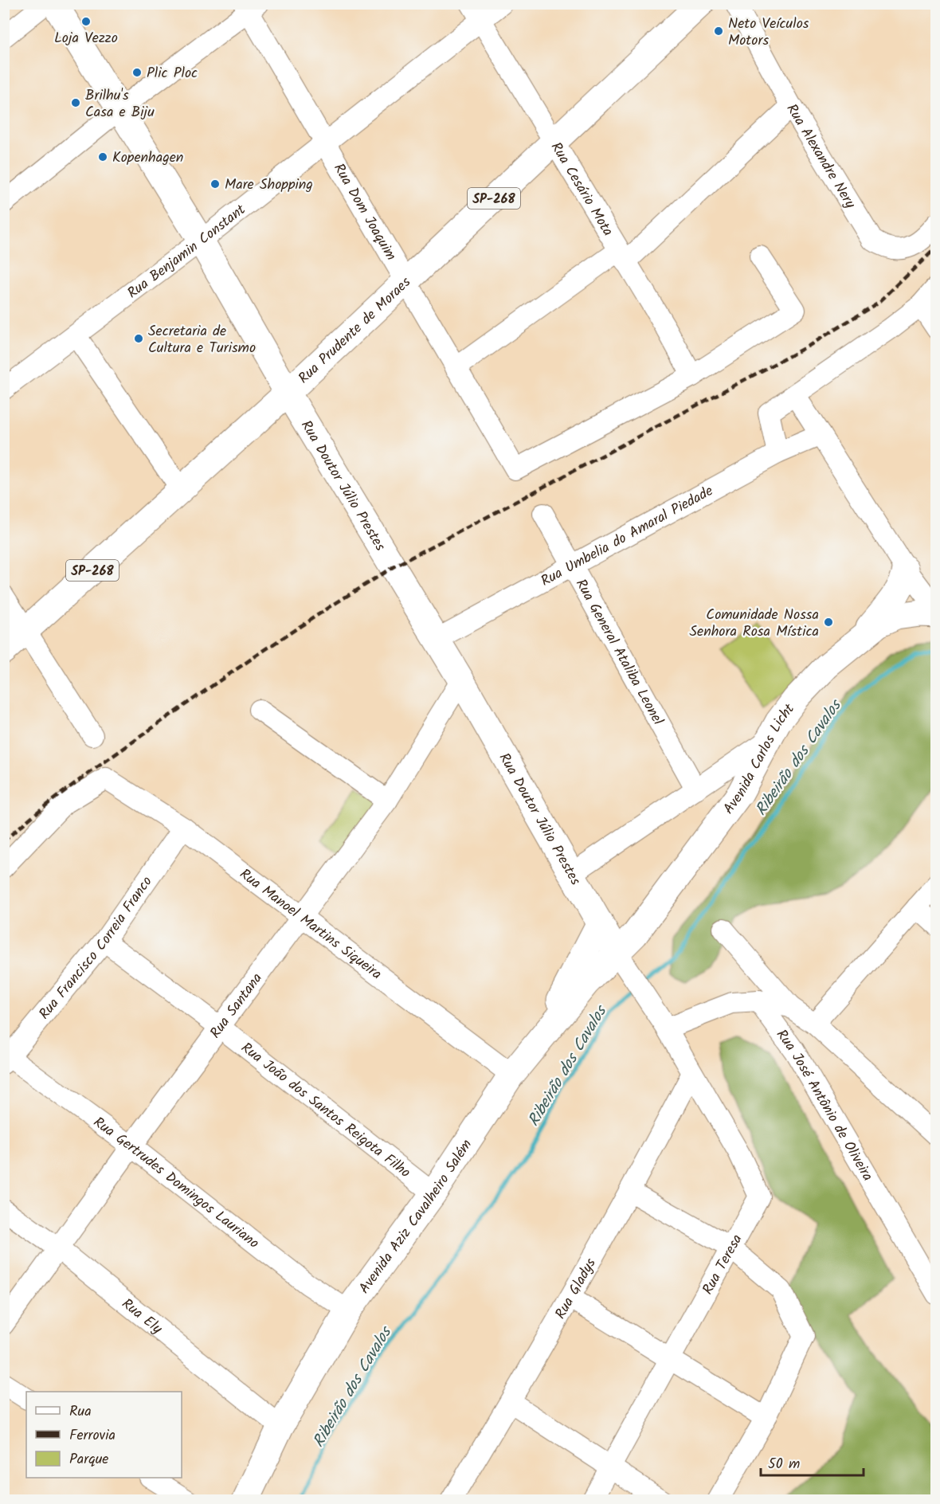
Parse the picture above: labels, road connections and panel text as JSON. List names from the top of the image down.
{
  "streets": {
    "main road": [
      "SP-268",
      "Rua Prudente de Moraes",
      "Rua Doutor Júlio Prestes",
      "Avenida Carlos Licht",
      "Avenida Aziz Cavalheiro Salém"
    ],
    "street": [
      "Rua Alexandre Nery",
      "Rua Cesário Mota",
      "Rua Dom Joaquim",
      "Rua Benjamin Constant",
      "Rua Umbelia do Amaral Piedade",
      "Rua General Ataliba Leonel",
      "Rua Manoel Martins Siqueira",
      "Rua Francisco Correia Franco",
      "Rua Santana",
      "Rua José Antônio de Oliveira",
      "Rua João dos Santos Reigota Filho",
      "Rua Gertrudes Domingos Lauriano",
      "Rua Teresa",
      "Rua Gladys",
      "Rua Ely"
    ]
  },
  "crossings": [
    ["Rua Cesário Mota", "Rua Dom Joaquim"],
    ["Rua Cesário Mota", "Rua Benjamin Constant"],
    ["Rua Cesário Mota", "Rua Prudente de Moraes"],
    ["Rua Dom Joaquim", "Rua Benjamin Constant"],
    ["Rua Dom Joaquim", "Rua Prudente de Moraes"],
    ["Rua Benjamin Constant", "Rua Doutor Júlio Prestes"],
    ["Rua Prudente de Moraes", "Rua Doutor Júlio Prestes"],
    ["Rua Doutor Júlio Prestes", "Rua Umbelia do Amaral Piedade"],
    ["Rua Doutor Júlio Prestes", "Avenida Carlos Licht"],
    ["Rua Doutor Júlio Prestes", "Rua Santana"],
    ["Rua Doutor Júlio Prestes", "Avenida Aziz Cavalheiro Salém"],
    ["Rua Doutor Júlio Prestes", "Rua Teresa"],
    ["Rua Umbelia do Amaral Piedade", "Rua General Ataliba Leonel"],
    ["Avenida Carlos Licht", "Avenida Aziz Cavalheiro Salém"],
    ["Avenida Carlos Licht", "Rua Teresa"],
    ["Rua Manoel Martins Siqueira", "Rua Francisco Correia Franco"],
    ["Rua Manoel Martins Siqueira", "Rua Santana"],
    ["Rua Manoel Martins Siqueira", "Avenida Aziz Cavalheiro Salém"],
    ["Rua Francisco Correia Franco", "Rua João dos Santos Reigota Filho"],
    ["Rua Francisco Correia Franco", "Rua Gertrudes Domingos Lauriano"],
    ["Rua Santana", "Rua João dos Santos Reigota Filho"],
    ["Rua Santana", "Rua Gertrudes Domingos Lauriano"],
    ["Rua Santana", "Rua Ely"],
    ["Rua João dos Santos Reigota Filho", "Avenida Aziz Cavalheiro Salém"],
    ["Rua Gertrudes Domingos Lauriano", "Avenida Aziz Cavalheiro Salém"],
    ["Avenida Aziz Cavalheiro Salém", "Rua Teresa"],
    ["Avenida Aziz Cavalheiro Salém", "Rua Ely"],
    ["Rua Teresa", "Rua Gladys"]
  ],
  "water": ["Ribeirão dos Cavalos"],
  "places": [
    "Loja Vezzo",
    "Neto Veículos Motors",
    "Plic Ploc",
    "Brilhu's Casa e Biju",
    "Kopenhagen",
    "Mare Shopping",
    "Secretaria de Cultura e Turismo",
    "Comunidade Nossa Senhora Rosa Mística"
  ],
  "legend": ["Rua", "Ferrovia", "Parque"],
  "scale_bar": "50 m"
}
